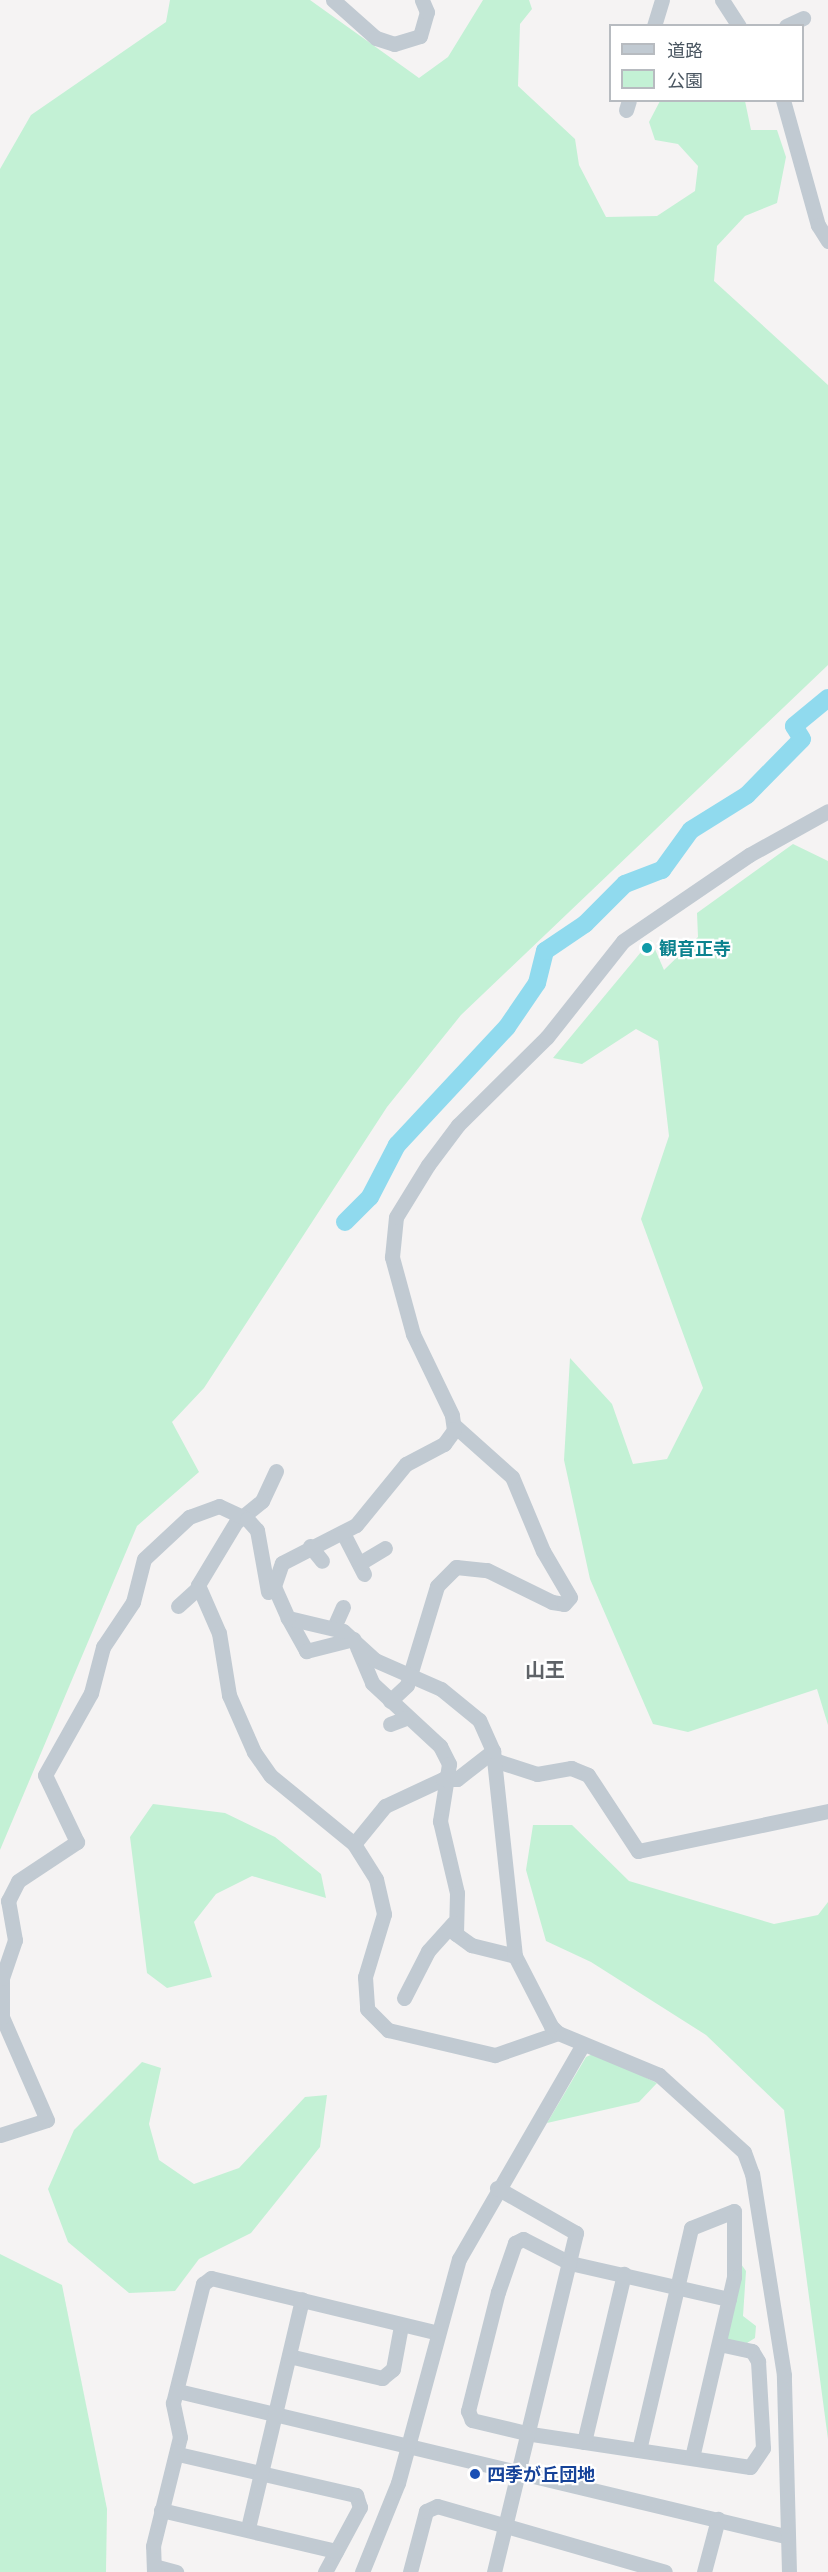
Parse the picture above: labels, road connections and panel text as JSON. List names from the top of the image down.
{
  "districts": ["山王"],
  "places": ["観音正寺", "四季が丘団地"],
  "legend": ["道路", "公園"]
}
